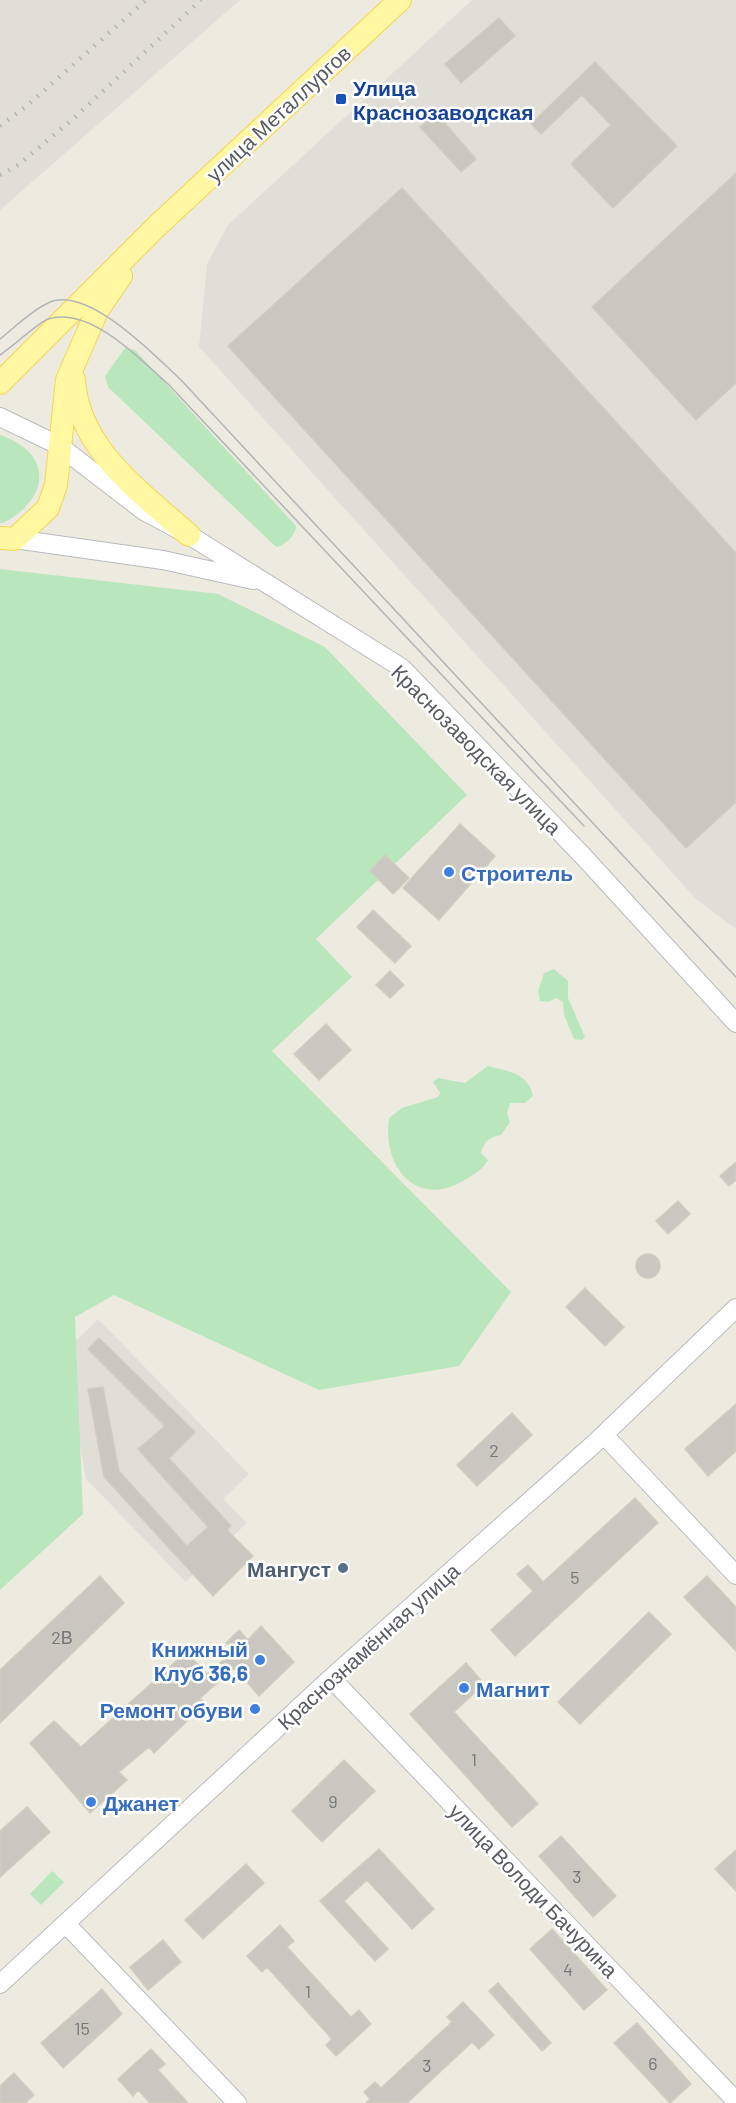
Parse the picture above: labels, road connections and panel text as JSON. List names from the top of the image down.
{
  "streets": {
    "main road": ["улица Металлургов"],
    "street": ["Краснозаводская улица", "Краснознамённая улица", "улица Володи Бачурина"]
  },
  "crossings": [
    ["Краснознамённая улица", "улица Володи Бачурина"]
  ],
  "places": {
    "transit": ["Улица Краснозаводская"],
    "other": [
      "Строитель",
      "Мангуст",
      "Книжный Клуб 36,6",
      "Магнит",
      "Ремонт обуви",
      "Джанет"
    ]
  },
  "house_numbers": [
    "2",
    "5",
    "2В",
    "1",
    "9",
    "3",
    "4",
    "1",
    "15",
    "6",
    "3"
  ]
}
